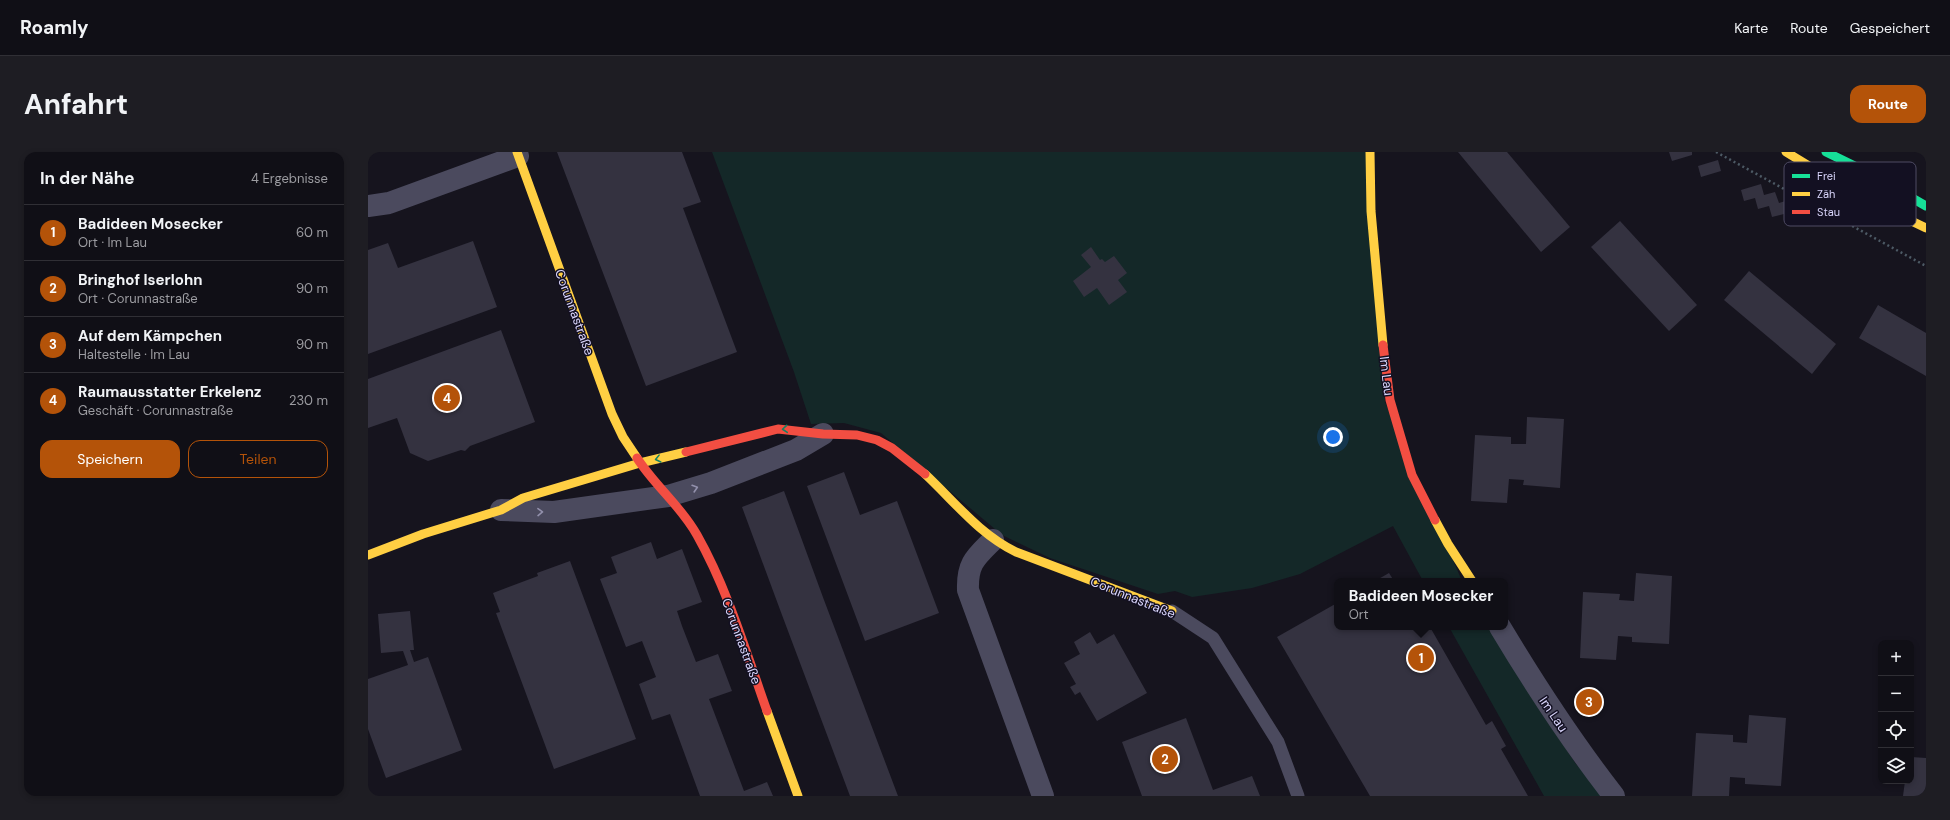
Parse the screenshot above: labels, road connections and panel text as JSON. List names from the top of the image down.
{
  "streets": {
    "street": ["Corunnastraße", "Im Lau"]
  },
  "legend": ["Frei", "Zäh", "Stau"],
  "page": {
    "header": "Roamly",
    "nav": ["Karte", "Route", "Gespeichert"],
    "buttons": [
      "Route",
      ["Speichern", "Teilen"]
    ],
    "title": "Anfahrt",
    "heading": ["In der Nähe", "4 Ergebnisse"],
    "list": [
      {
        "mark": "1",
        "name": "Badideen Mosecker",
        "note": "Ort · Im Lau",
        "value": "60 m"
      },
      {
        "mark": "2",
        "name": "Bringhof Iserlohn",
        "note": "Ort · Corunnastraße",
        "value": "90 m"
      },
      {
        "mark": "3",
        "name": "Auf dem Kämpchen",
        "note": "Haltestelle · Im Lau",
        "value": "90 m"
      },
      {
        "mark": "4",
        "name": "Raumausstatter Erkelenz",
        "note": "Geschäft · Corunnastraße",
        "value": "230 m"
      }
    ],
    "pins": [
      "4",
      "1",
      "3",
      "2"
    ],
    "popup": ["Badideen Mosecker", "Ort"],
    "map_buttons": ["+", "−"]
  }
}
